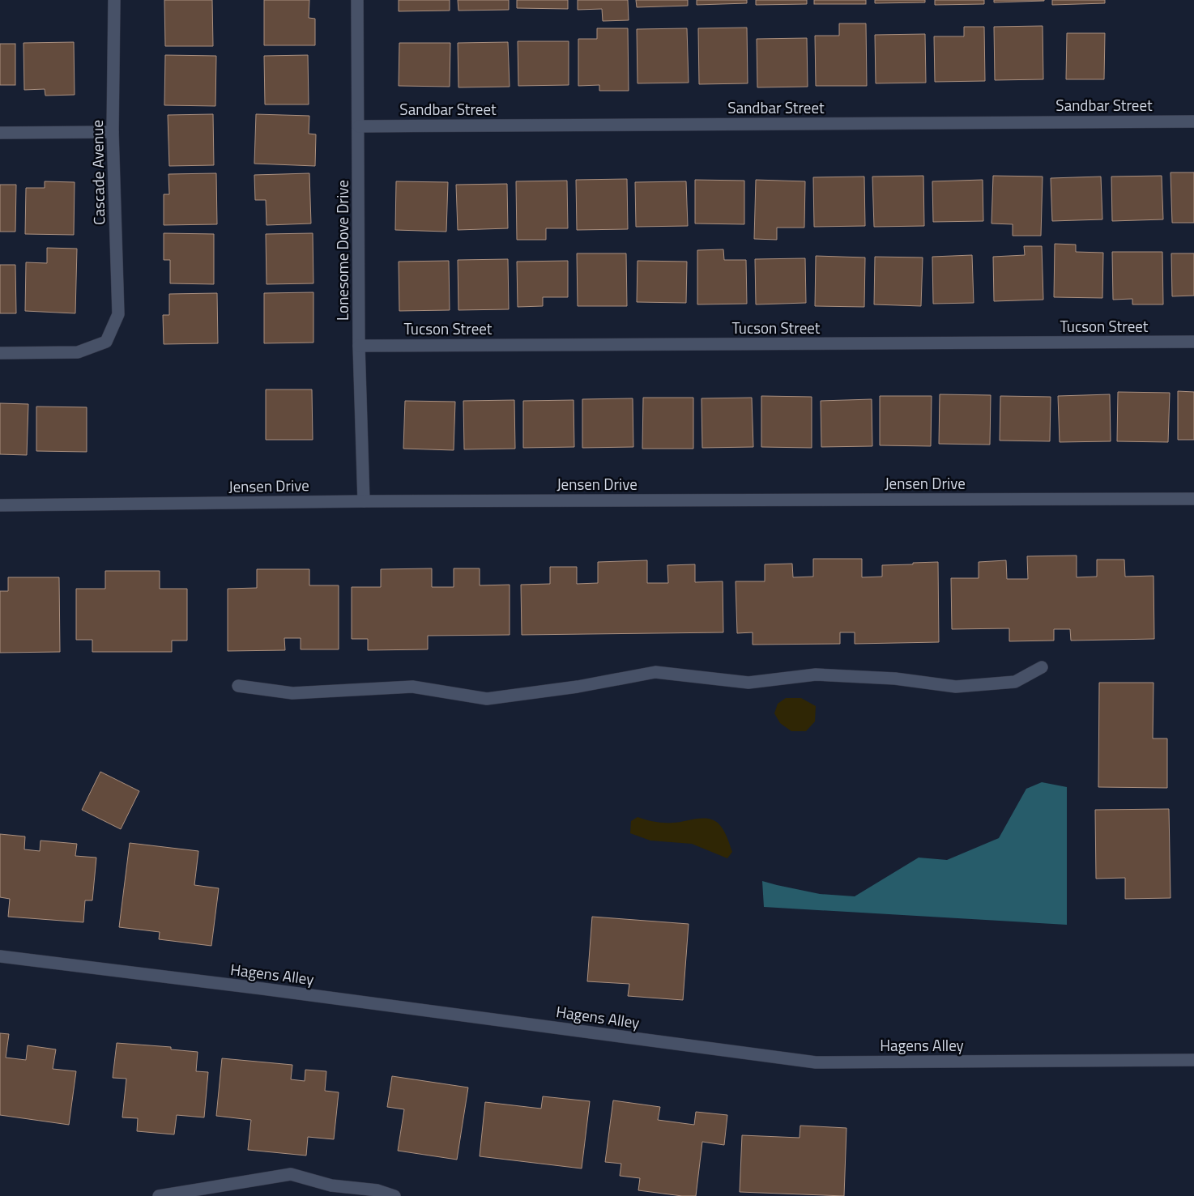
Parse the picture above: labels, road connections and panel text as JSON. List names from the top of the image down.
{
  "streets": {
    "street": [
      "Sandbar Street",
      "Cascade Avenue",
      "Lonesome Dove Drive",
      "Tucson Street",
      "Jensen Drive",
      "Hagens Alley"
    ]
  },
  "crossings": [
    ["Sandbar Street", "Lonesome Dove Drive"],
    ["Lonesome Dove Drive", "Tucson Street"],
    ["Lonesome Dove Drive", "Jensen Drive"]
  ]
}
